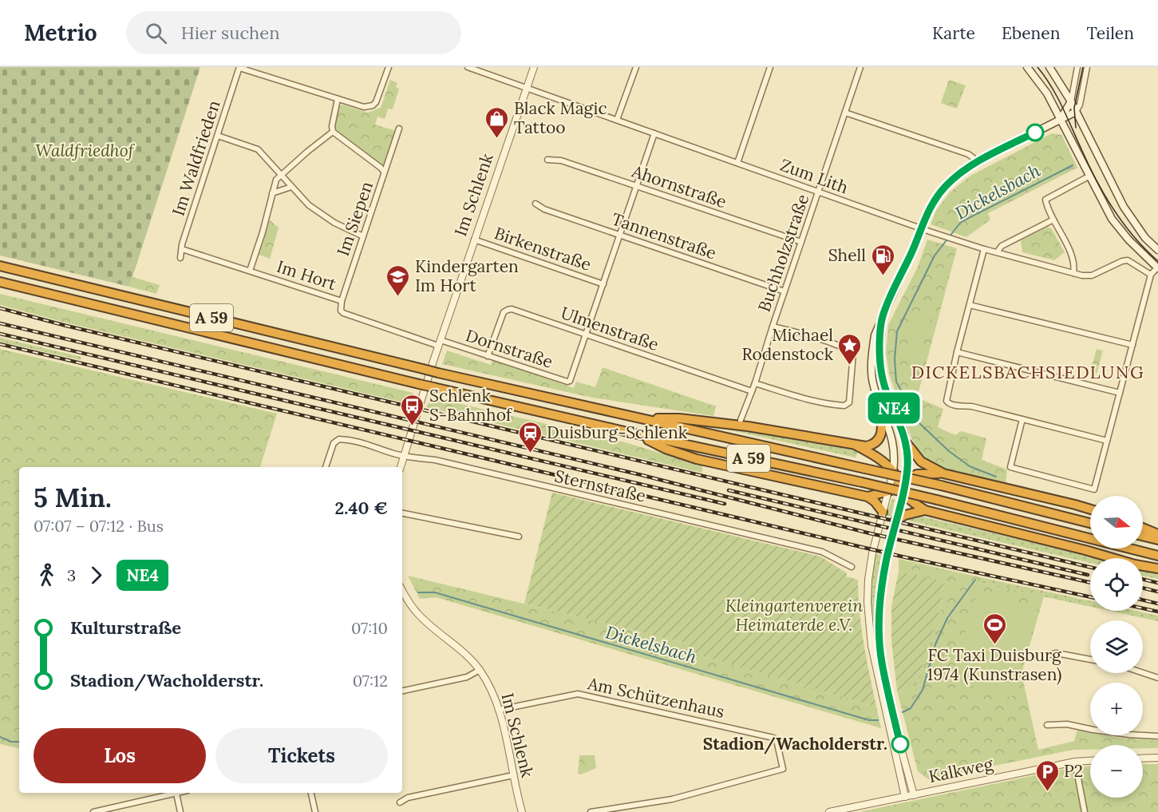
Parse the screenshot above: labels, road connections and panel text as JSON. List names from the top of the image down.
{
  "streets": {
    "highway": ["A 59"],
    "street": [
      "Im Waldfrieden",
      "Zum Lith",
      "Ahornstraße",
      "Im Schlenk",
      "Im Siepen",
      "Tannenstraße",
      "Birkenstraße",
      "Buchholzstraße",
      "Im Hort",
      "Ulmenstraße",
      "Dornstraße",
      "Sternstraße",
      "Am Schützenhaus",
      "Kalkweg"
    ]
  },
  "crossings": [
    ["Im Waldfrieden", "Im Hort"],
    ["Zum Lith", "Im Schlenk"],
    ["Zum Lith", "Buchholzstraße"],
    ["Ahornstraße", "Buchholzstraße"],
    ["Im Schlenk", "Birkenstraße"],
    ["Im Schlenk", "Im Hort"],
    ["Im Schlenk", "Dornstraße"],
    ["Im Schlenk", "Sternstraße"],
    ["Im Schlenk", "Am Schützenhaus"],
    ["Im Siepen", "Im Hort"],
    ["Tannenstraße", "Buchholzstraße"],
    ["Buchholzstraße", "A 59"],
    ["Buchholzstraße", "Ulmenstraße"],
    ["Im Hort", "Dornstraße"],
    ["Ulmenstraße", "Dornstraße"]
  ],
  "districts": ["DICKELSBACHSIEDLUNG"],
  "water": ["Dickelsbach"],
  "parks": ["Waldfriedhof", "Kleingartenverein Heimaterde e.V."],
  "places": {
    "shop": ["Black Magic Tattoo"],
    "fuel station": ["Shell"],
    "school or university": ["Kindergarten Im Hort"],
    "place": ["Michael Rodenstock"],
    "bus stop": ["Schlenk S-Bahnhof"],
    "station": ["Duisburg-Schlenk"],
    "sports": ["FC Taxi Duisburg 1974 (Kunstrasen)"],
    "other": ["Stadion/Wacholderstr."],
    "parking": ["P2"]
  },
  "lines": ["bus line NE4"],
  "north": "right",
  "page": {
    "header": "Metrio",
    "search": "Hier suchen",
    "nav": ["Karte", "Ebenen", "Teilen"],
    "on_map": "NE4",
    "heading": ["5 Min.", "07:07 – 07:12 · Bus", "2.40 €"],
    "map_buttons": ["+", "−"],
    "legs": ["3", "NE4"],
    "list": [
      {
        "name": "Kulturstraße",
        "value": "07:10"
      },
      {
        "name": "Stadion/Wacholderstr.",
        "value": "07:12"
      }
    ],
    "buttons": ["Los", "Tickets"]
  }
}
